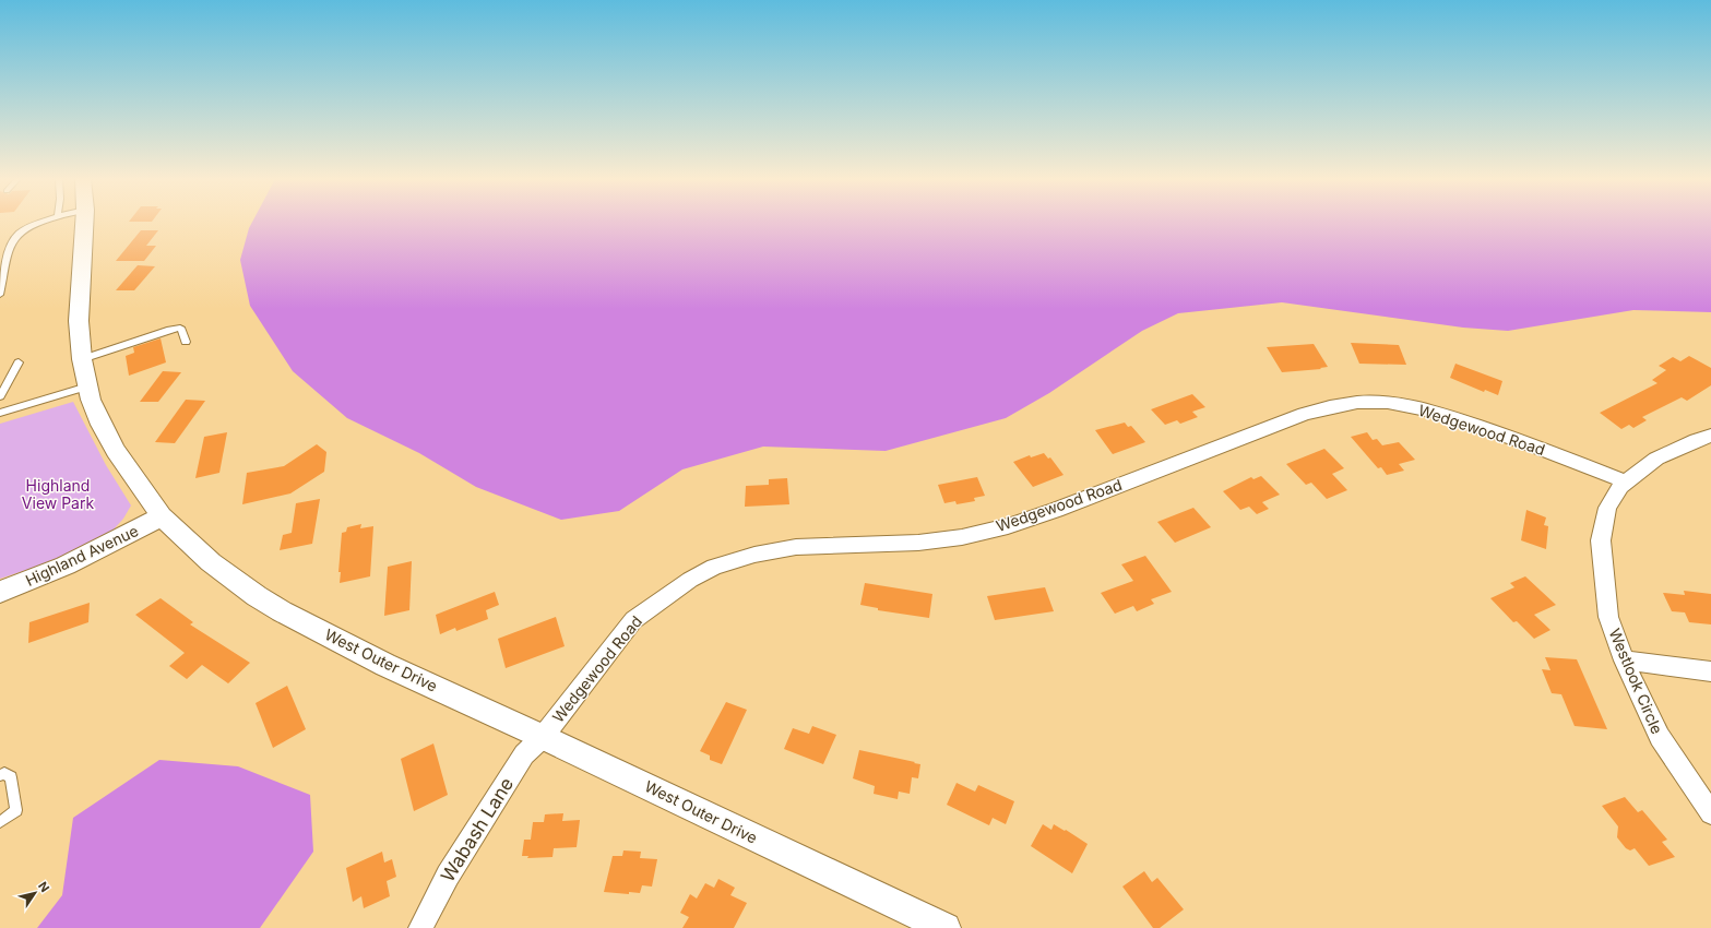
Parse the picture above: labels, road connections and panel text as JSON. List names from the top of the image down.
{
  "streets": {
    "street": [
      "Wedgewood Road",
      "Highland Avenue",
      "West Outer Drive",
      "Westlook Circle",
      "Wabash Lane"
    ]
  },
  "crossings": [
    ["Wedgewood Road", "West Outer Drive"],
    ["Wedgewood Road", "Westlook Circle"],
    ["Wedgewood Road", "Wabash Lane"],
    ["Highland Avenue", "West Outer Drive"],
    ["West Outer Drive", "Wabash Lane"]
  ],
  "parks": ["Highland View Park"],
  "north": "top right"
}
